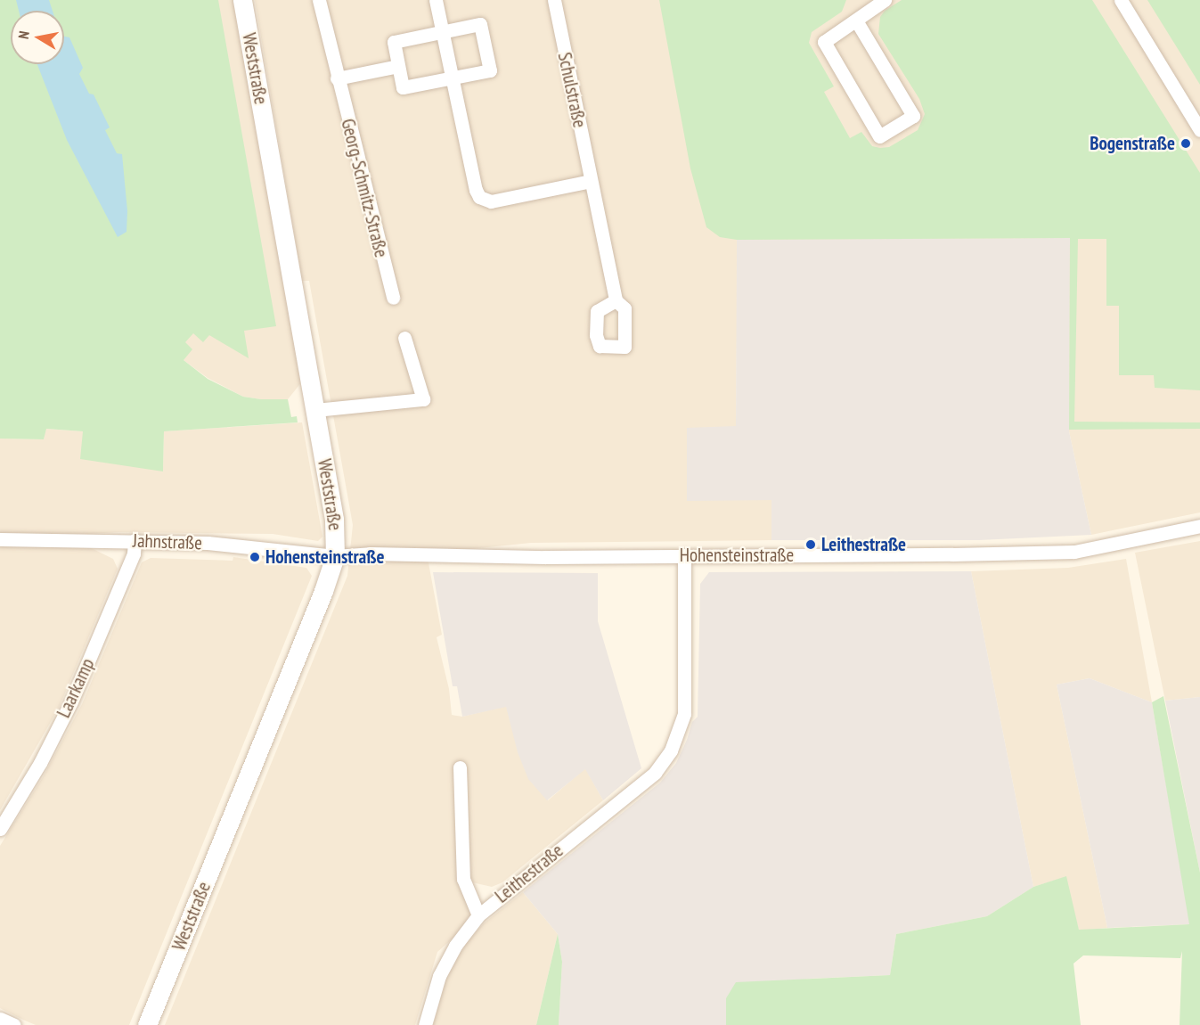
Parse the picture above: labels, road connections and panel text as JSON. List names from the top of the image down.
{
  "streets": {
    "street": [
      "Weststraße",
      "Schulstraße",
      "Georg-Schmitz-Straße",
      "Jahnstraße",
      "Hohensteinstraße",
      "Laarkamp",
      "Leithestraße"
    ]
  },
  "crossings": [
    ["Weststraße", "Jahnstraße"],
    ["Weststraße", "Hohensteinstraße"],
    ["Jahnstraße", "Hohensteinstraße"],
    ["Jahnstraße", "Laarkamp"],
    ["Hohensteinstraße", "Leithestraße"]
  ],
  "places": ["Bogenstraße", "Leithestraße", "Hohensteinstraße"],
  "north": "left"
}
